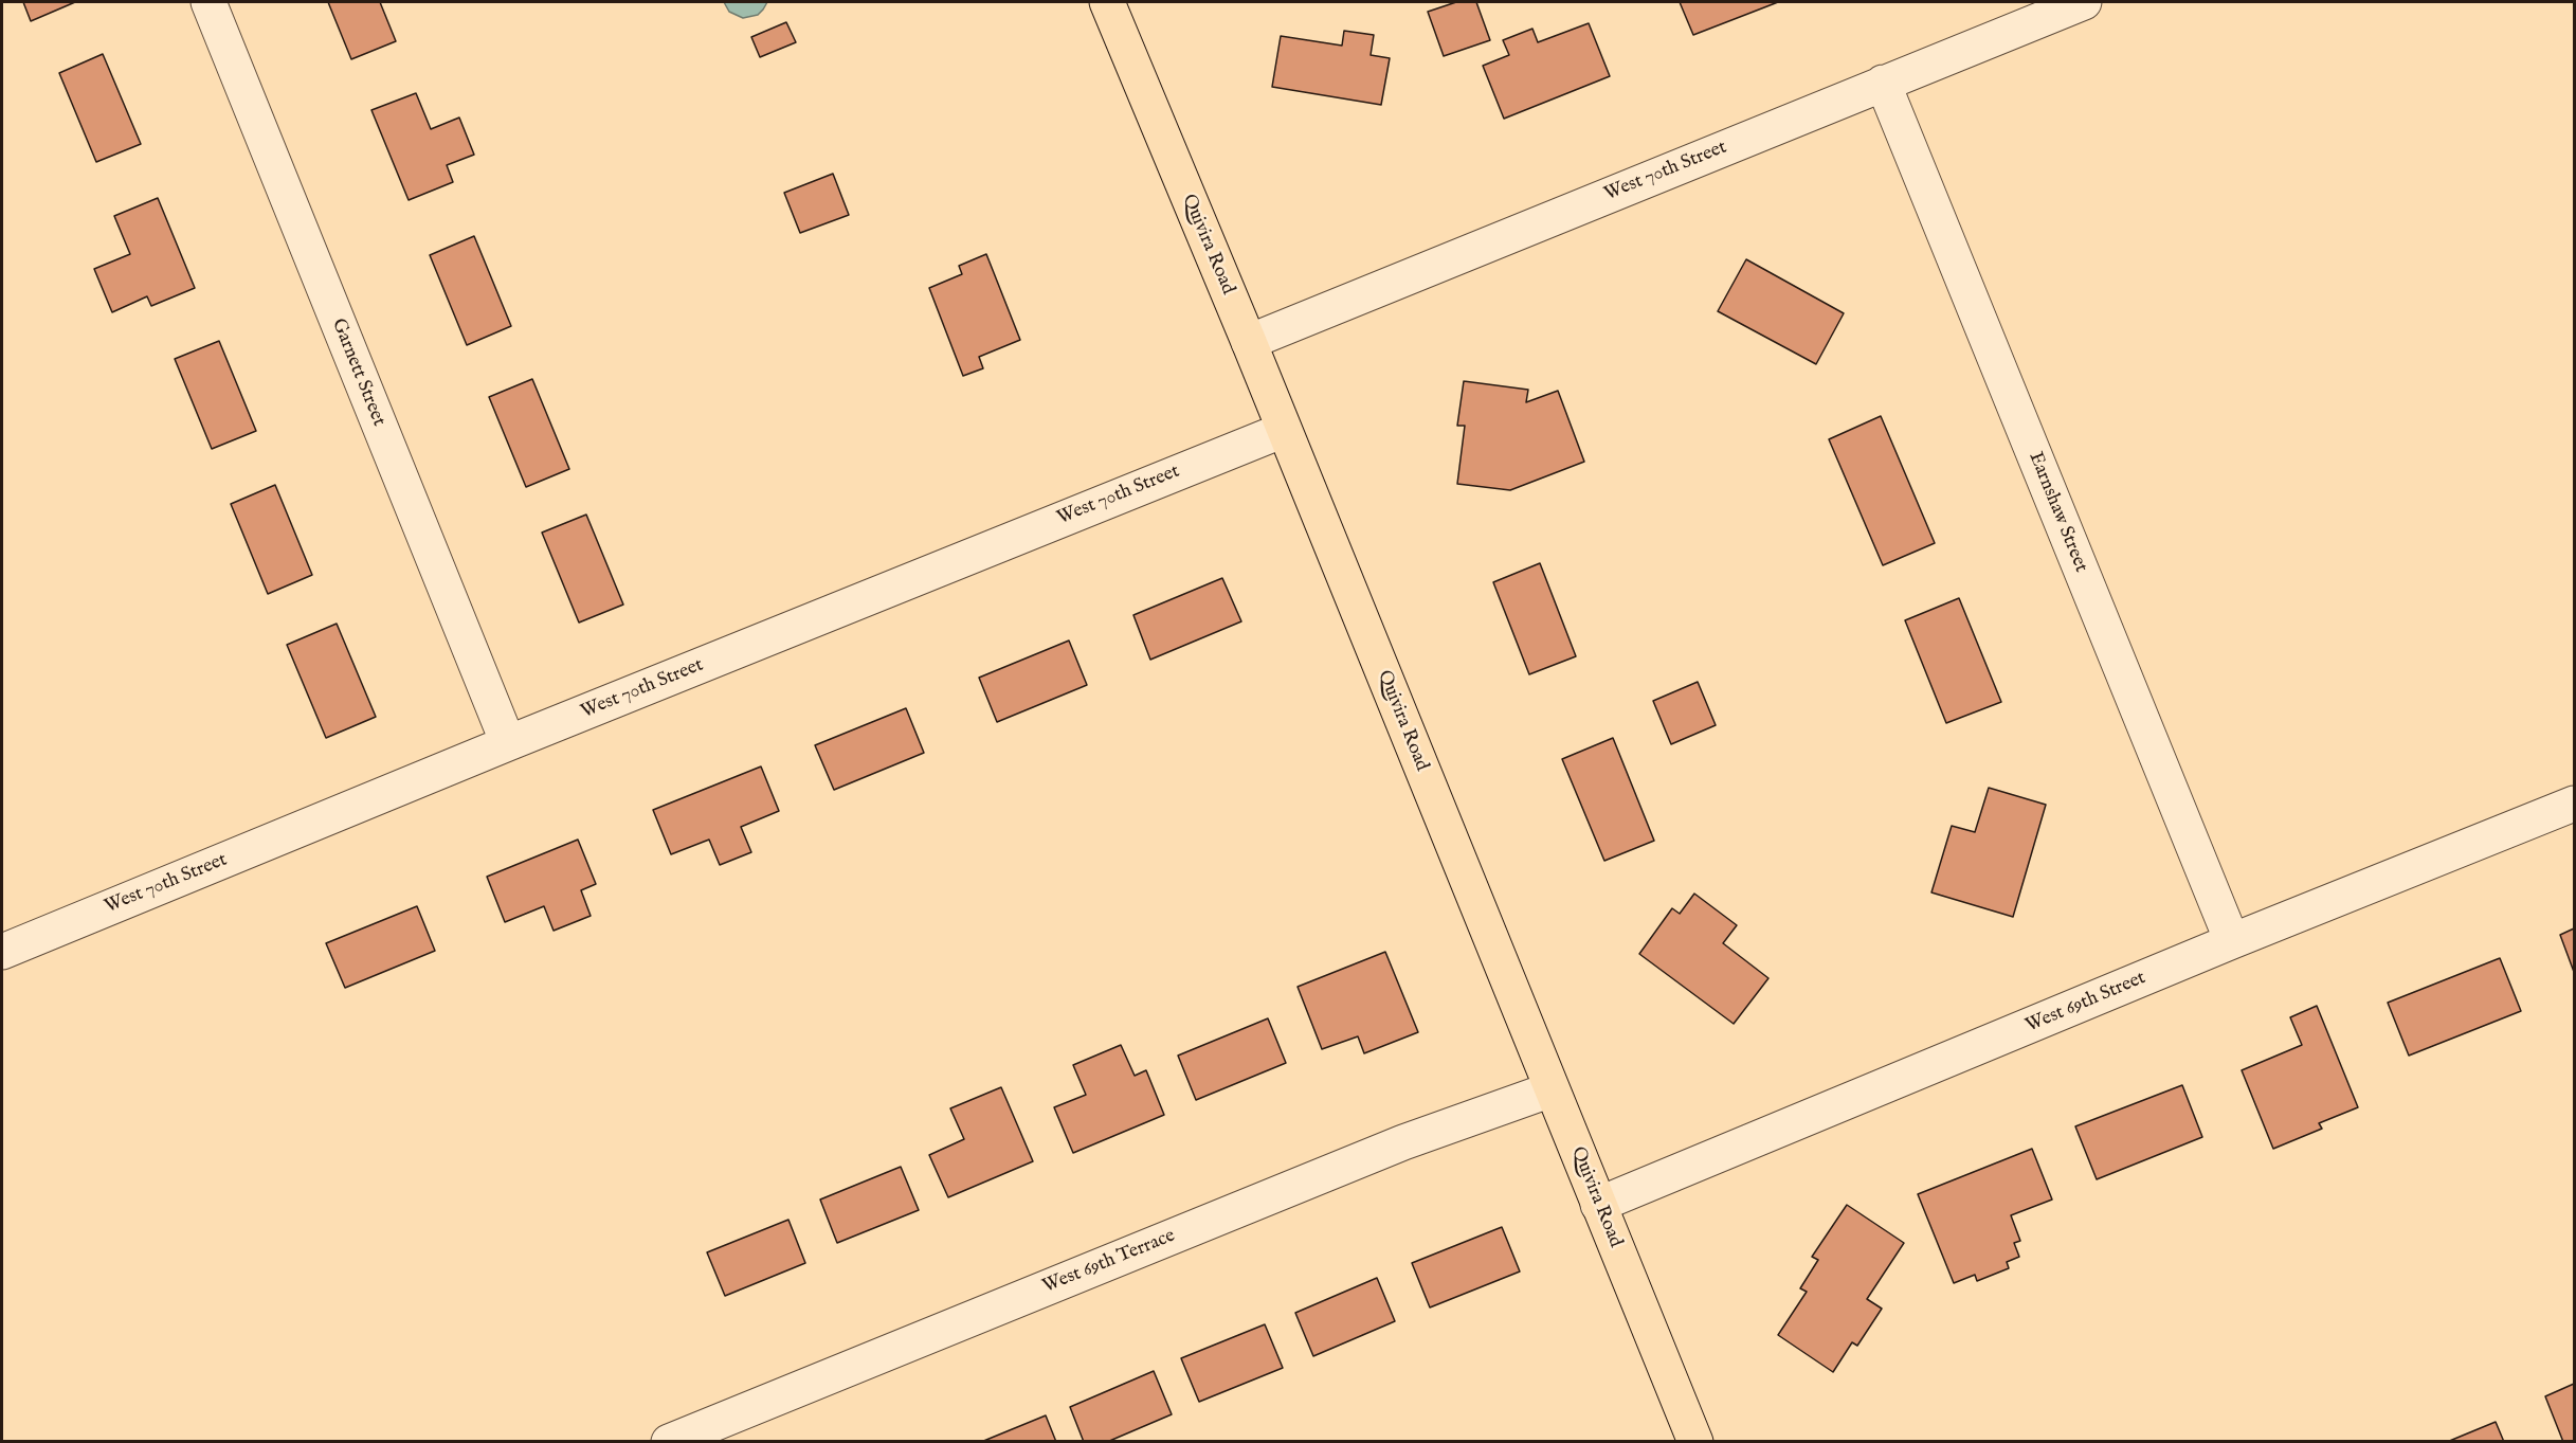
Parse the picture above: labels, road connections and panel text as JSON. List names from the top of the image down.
{
  "streets": {
    "main road": ["Quivira Road"],
    "street": [
      "West 70th Street",
      "Garnett Street",
      "Earnshaw Street",
      "West 69th Street",
      "West 69th Terrace"
    ]
  },
  "crossings": [
    ["West 70th Street", "Quivira Road"],
    ["West 70th Street", "Garnett Street"],
    ["West 70th Street", "Earnshaw Street"],
    ["Quivira Road", "West 69th Street"],
    ["Quivira Road", "West 69th Terrace"],
    ["Earnshaw Street", "West 69th Street"]
  ]
}
